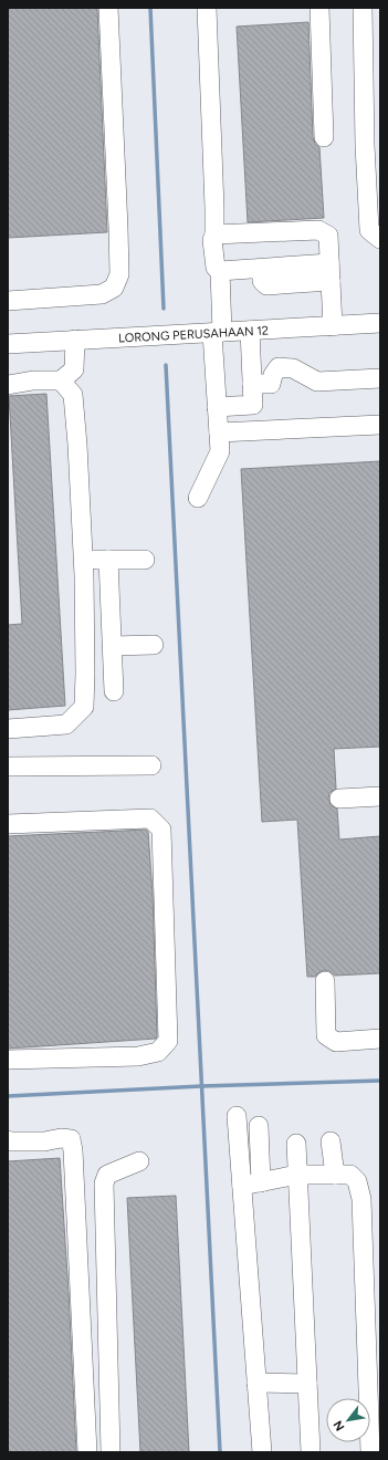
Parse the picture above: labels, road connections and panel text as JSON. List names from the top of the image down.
{
  "streets": {
    "street": ["LORONG PERUSAHAAN 12"]
  },
  "north": "bottom left"
}
